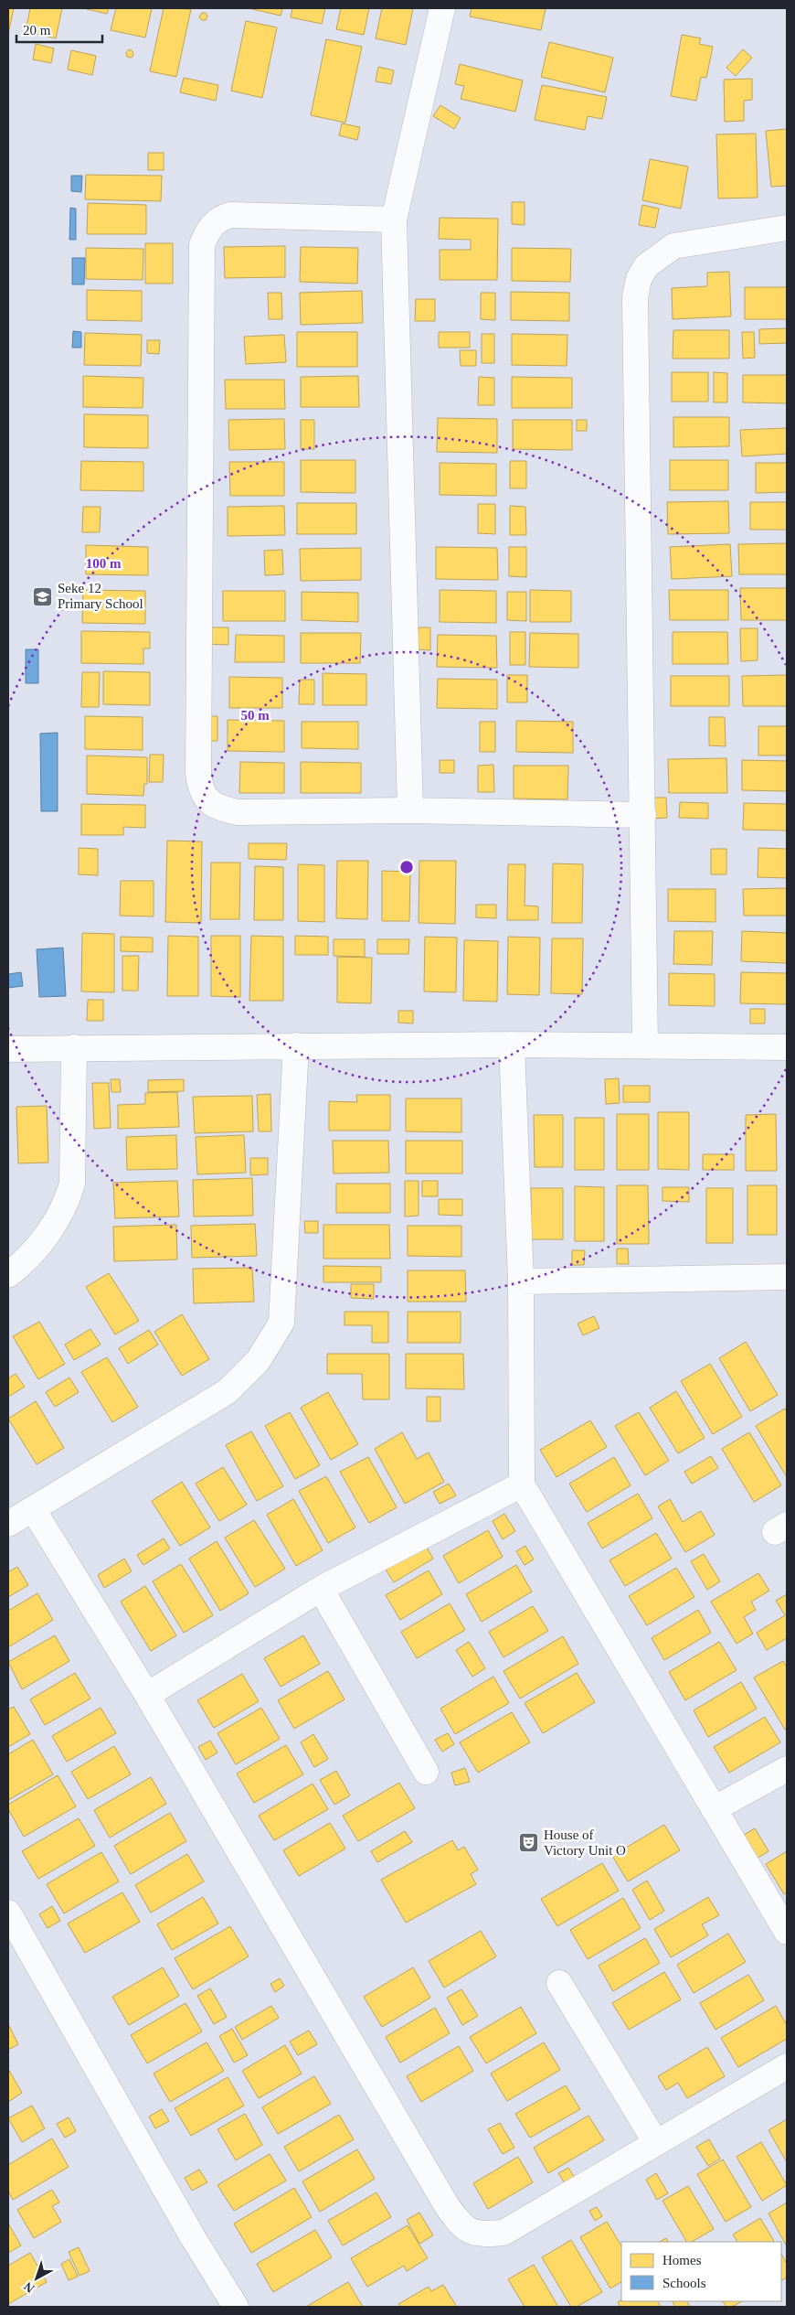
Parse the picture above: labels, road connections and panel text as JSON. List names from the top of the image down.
{
  "places": {
    "school or university": ["Seke 12 Primary School"],
    "theatre": ["House of Victory Unit O"]
  },
  "legend": ["Homes", "Schools"],
  "scale_bar": "20 m",
  "north": "bottom left",
  "rings": ["100 m", "50 m"]
}
